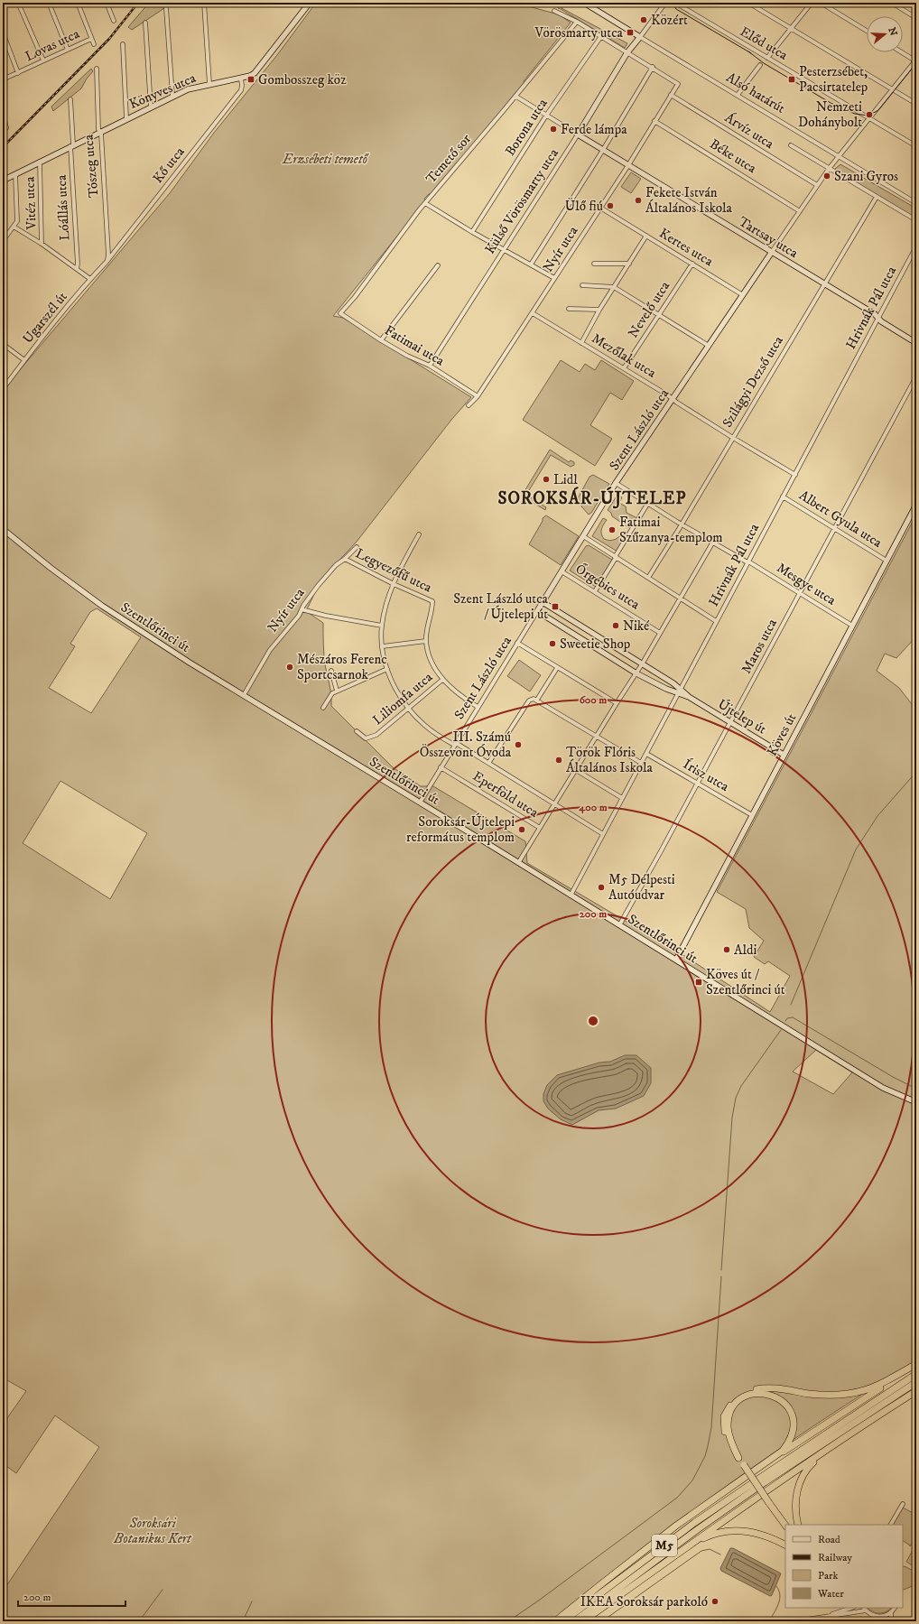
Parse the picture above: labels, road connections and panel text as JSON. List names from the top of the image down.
{
  "streets": {
    "highway": ["M5"],
    "street": [
      "Előd utca",
      "Lovas utca",
      "Könyves utca",
      "Alsó határút",
      "Borona utca",
      "Árvíz utca",
      "Béke utca",
      "Temető sor",
      "Kő utca",
      "Tószeg utca",
      "Külső Vörösmarty utca",
      "Vitéz utca",
      "Lóállás utca",
      "Tartsay utca",
      "Kertes utca",
      "Nyír utca",
      "Hrivnák Pál utca",
      "Nevelő utca",
      "Ugarszél út",
      "Fatimai utca",
      "Mezőlak utca",
      "Szilágyi Dezső utca",
      "Szent László utca",
      "Albert Gyula utca",
      "Legyezőfű utca",
      "Mesgye utca",
      "Őrgébics utca",
      "Szentlőrinci út",
      "Maros utca",
      "Liliomfa utca",
      "Újtelep út",
      "Köves út",
      "Írisz utca",
      "Eperföld utca"
    ]
  },
  "crossings": [
    ["Előd utca", "Szent László utca"],
    ["Könyves utca", "Kő utca"],
    ["Könyves utca", "Tószeg utca"],
    ["Könyves utca", "Vitéz utca"],
    ["Könyves utca", "Lóállás utca"],
    ["Alsó határút", "Szent László utca"],
    ["Borona utca", "Tartsay utca"],
    ["Árvíz utca", "Nyír utca"],
    ["Árvíz utca", "Szent László utca"],
    ["Béke utca", "Nyír utca"],
    ["Béke utca", "Szent László utca"],
    ["Temető sor", "Tartsay utca"],
    ["Temető sor", "Fatimai utca"],
    ["Kő utca", "Tószeg utca"],
    ["Kő utca", "Ugarszél út"],
    ["Tószeg utca", "Ugarszél út"],
    ["Külső Vörösmarty utca", "Tartsay utca"],
    ["Külső Vörösmarty utca", "Fatimai utca"],
    ["Tartsay utca", "Nyír utca"],
    ["Tartsay utca", "Hrivnák Pál utca"],
    ["Tartsay utca", "Szilágyi Dezső utca"],
    ["Tartsay utca", "Szent László utca"],
    ["Kertes utca", "Nyír utca"],
    ["Kertes utca", "Nevelő utca"],
    ["Kertes utca", "Szent László utca"],
    ["Nyír utca", "Fatimai utca"],
    ["Nyír utca", "Mezőlak utca"],
    ["Nyír utca", "Legyezőfű utca"],
    ["Nyír utca", "Szentlőrinci út"],
    ["Hrivnák Pál utca", "Mezőlak utca"],
    ["Hrivnák Pál utca", "Albert Gyula utca"],
    ["Hrivnák Pál utca", "Mesgye utca"],
    ["Hrivnák Pál utca", "Szentlőrinci út"],
    ["Hrivnák Pál utca", "Újtelep út"],
    ["Nevelő utca", "Mezőlak utca"],
    ["Mezőlak utca", "Szilágyi Dezső utca"],
    ["Mezőlak utca", "Szent László utca"],
    ["Szilágyi Dezső utca", "Mesgye utca"],
    ["Szent László utca", "Mesgye utca"],
    ["Szent László utca", "Őrgébics utca"],
    ["Szent László utca", "Szentlőrinci út"],
    ["Szent László utca", "Újtelep út"],
    ["Szent László utca", "Eperföld utca"],
    ["Albert Gyula utca", "Maros utca"],
    ["Albert Gyula utca", "Köves út"],
    ["Mesgye utca", "Maros utca"],
    ["Mesgye utca", "Köves út"],
    ["Szentlőrinci út", "Maros utca"],
    ["Szentlőrinci út", "Köves út"],
    ["Maros utca", "Újtelep út"],
    ["Maros utca", "Írisz utca"],
    ["Újtelep út", "Köves út"],
    ["Köves út", "Írisz utca"]
  ],
  "districts": ["SOROKSÁR-ÚJTELEP"],
  "parks": ["Erzsébeti temető", "Soroksári Botanikus Kert"],
  "places": {
    "other": [
      "Közért",
      "Nemzeti Dohánybolt",
      "Ferde lámpa",
      "Szani Gyros",
      "Fekete István Általános Iskola",
      "Ülő fiú",
      "Lidl",
      "Fatimai Szűzanya-templom",
      "Niké",
      "Sweetie Shop",
      "Mészáros Ferenc Sportcsarnok",
      "III. Számú Összevont Óvoda",
      "Török Flóris Általános Iskola",
      "Soroksár-Újtelepi református templom",
      "M5 Délpesti Autóudvar",
      "Aldi",
      "IKEA Soroksár parkoló"
    ],
    "transit": [
      "Vörösmarty utca",
      "Gombosszeg köz",
      "Pesterzsébet, Pacsirtatelep",
      "Szent László utca / Újtelepi út",
      "Köves út / Szentlőrinci út"
    ]
  },
  "legend": [
    "Road",
    "Railway",
    "Park",
    "Water"
  ],
  "scale_bar": "200 m",
  "north": "right",
  "rings": ["600 m", "400 m", "200 m"]
}
